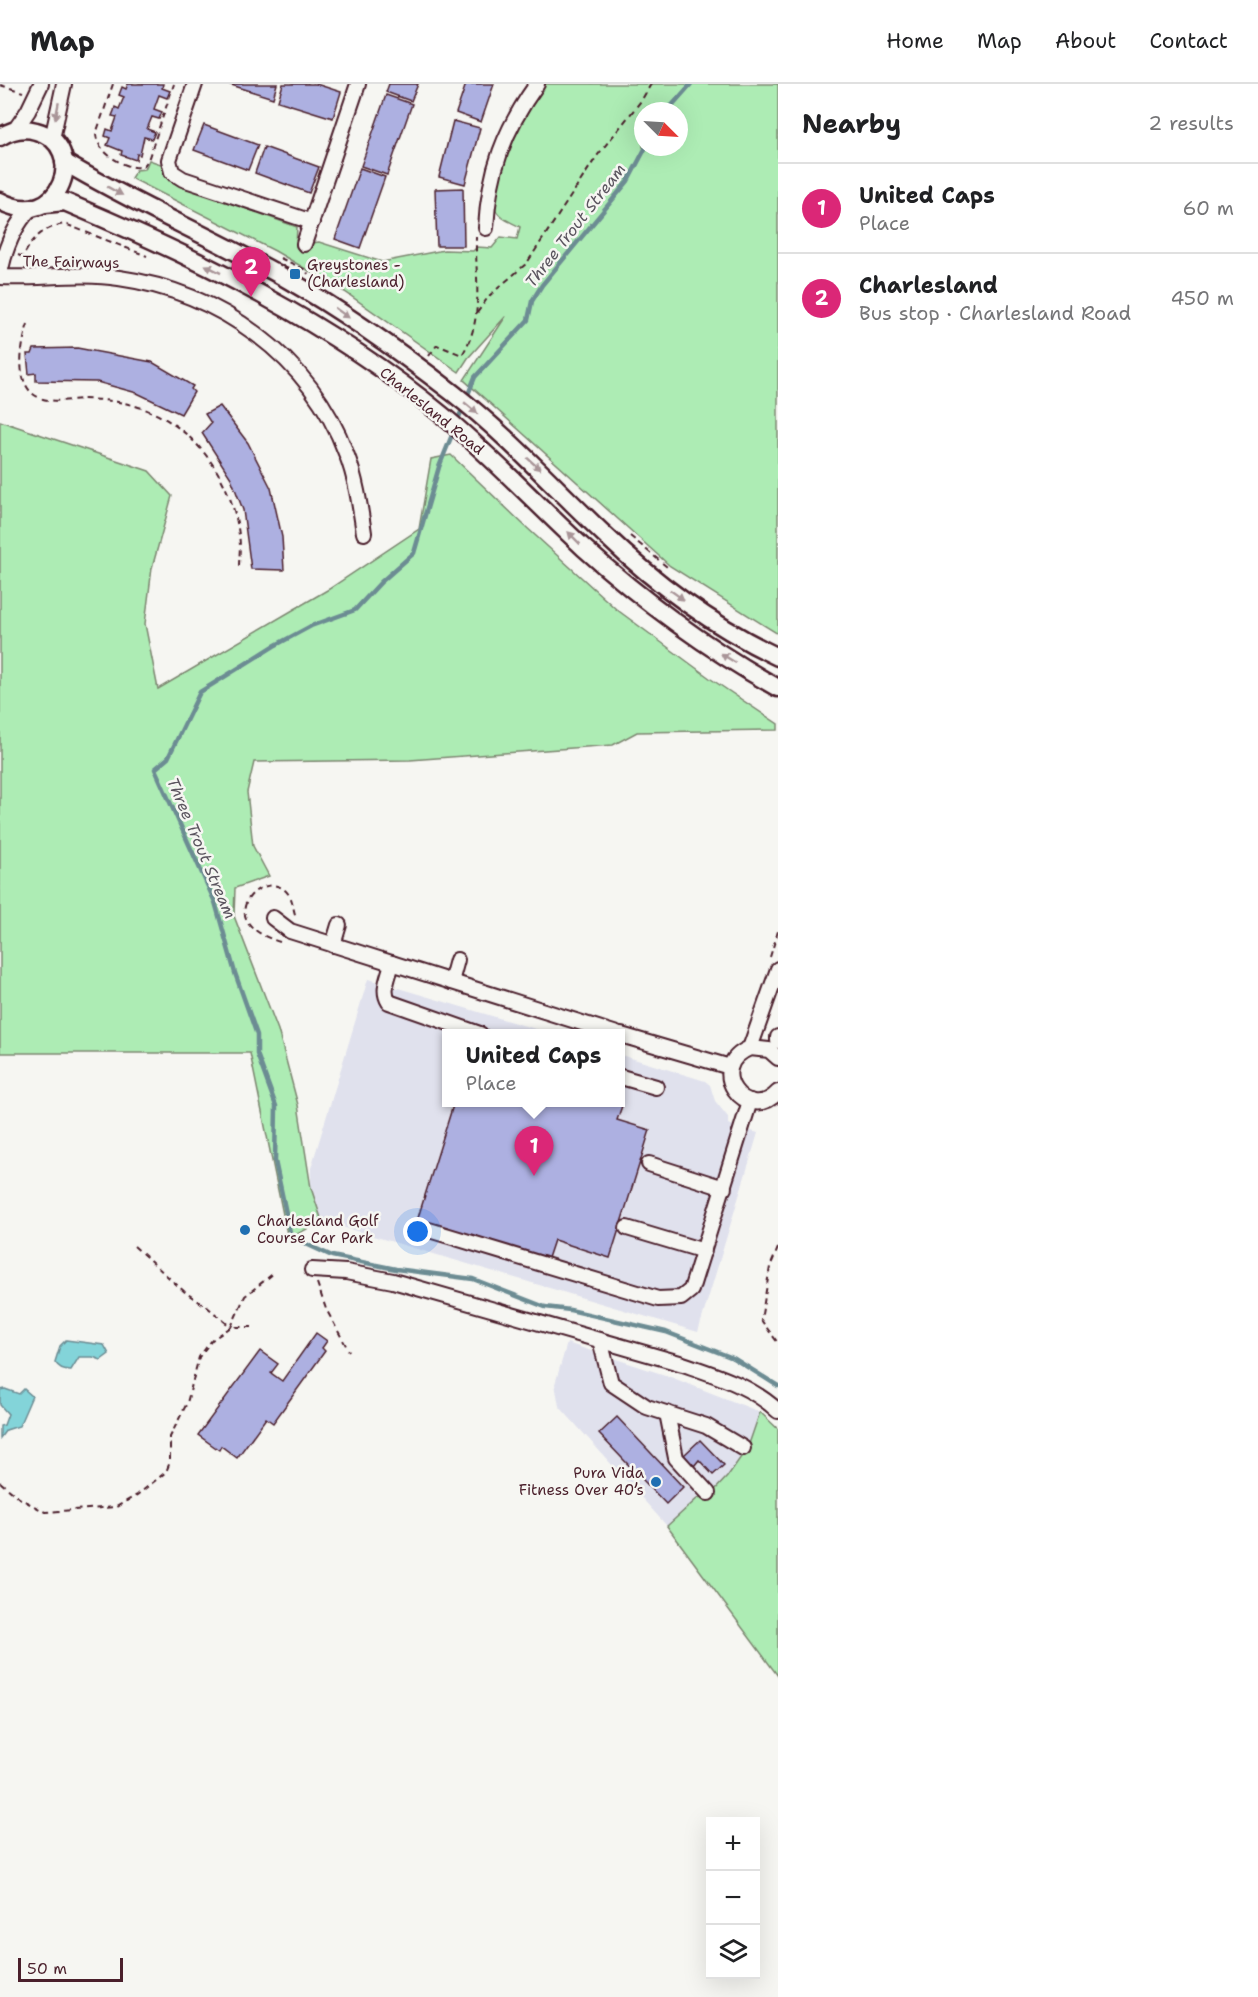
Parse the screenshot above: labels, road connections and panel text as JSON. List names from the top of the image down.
{
  "streets": {
    "main road": ["Charlesland Road"],
    "street": ["The Fairways"]
  },
  "crossings": [
    ["The Fairways", "Charlesland Road"]
  ],
  "water": ["Three Trout Stream"],
  "places": {
    "transit": ["Greystones - (Charlesland)"],
    "other": ["Charlesland Golf Course Car Park", "Pura Vida Fitness Over 40’s"]
  },
  "scale_bar": "50 m",
  "north": "bottom right",
  "page": {
    "header": "Map",
    "nav": [
      "Home",
      "Map",
      "About",
      "Contact"
    ],
    "heading": ["Nearby", "2 results"],
    "list": [
      {
        "mark": "1",
        "name": "United Caps",
        "note": "Place",
        "value": "60 m"
      },
      {
        "mark": "2",
        "name": "Charlesland",
        "note": "Bus stop · Charlesland Road",
        "value": "450 m"
      }
    ],
    "pins": ["2", "1"],
    "popup": ["United Caps", "Place"],
    "map_buttons": ["+", "−"],
    "scale": "50 m"
  }
}
